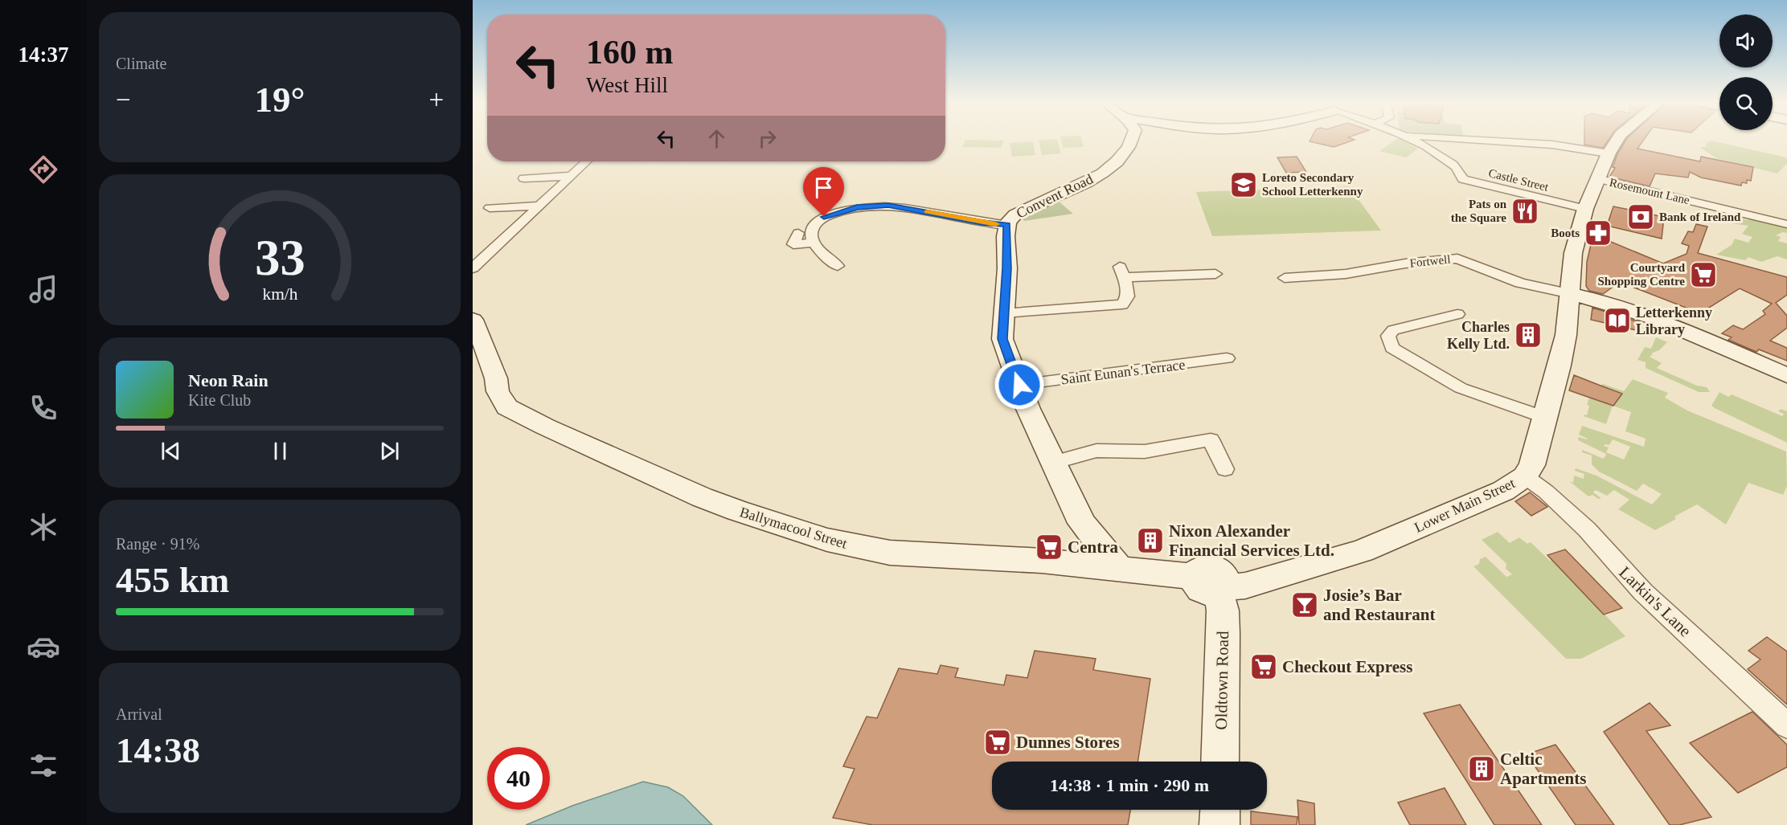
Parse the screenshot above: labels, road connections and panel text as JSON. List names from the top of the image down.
{
  "streets": {
    "street": [
      "Castle Street",
      "Rosemount Lane",
      "Convent Road",
      "Fortwell",
      "Saint Eunan's Terrace",
      "Lower Main Street",
      "Ballymacool Street",
      "Larkin's Lane",
      "Oldtown Road"
    ]
  },
  "crossings": [
    ["Castle Street", "Lower Main Street"],
    ["Rosemount Lane", "Lower Main Street"],
    ["Convent Road", "Saint Eunan's Terrace"],
    ["Convent Road", "Ballymacool Street"],
    ["Fortwell", "Lower Main Street"],
    ["Lower Main Street", "Ballymacool Street"],
    ["Lower Main Street", "Larkin's Lane"],
    ["Lower Main Street", "Oldtown Road"],
    ["Ballymacool Street", "Oldtown Road"]
  ],
  "places": {
    "school or university": ["Loreto Secondary School Letterkenny"],
    "restaurant": ["Pats on the Square"],
    "bank": ["Bank of Ireland"],
    "pharmacy": ["Boots"],
    "supermarket": [
      "Courtyard Shopping Centre",
      "Centra",
      "Checkout Express",
      "Dunnes Stores"
    ],
    "library": ["Letterkenny Library"],
    "building": ["Charles Kelly Ltd.", "Nixon Alexander Financial Services Ltd.", "Celtic Apartments"],
    "bar": ["Josie’s Bar and Restaurant"]
  },
  "page": {
    "tabs": "14:37",
    "tile": [
      "Climate",
      ["Range · 91%", "455 km"],
      ["Arrival", "14:38"]
    ],
    "turn": ["160 m", "West Hill"],
    "heat": ["−", "19°", "+"],
    "song": ["Neon Rain", "Kite Club"],
    "limit": "40",
    "trip": "14:38 · 1 min · 290 m",
    "gauge": ["33", "km/h"]
  }
}
